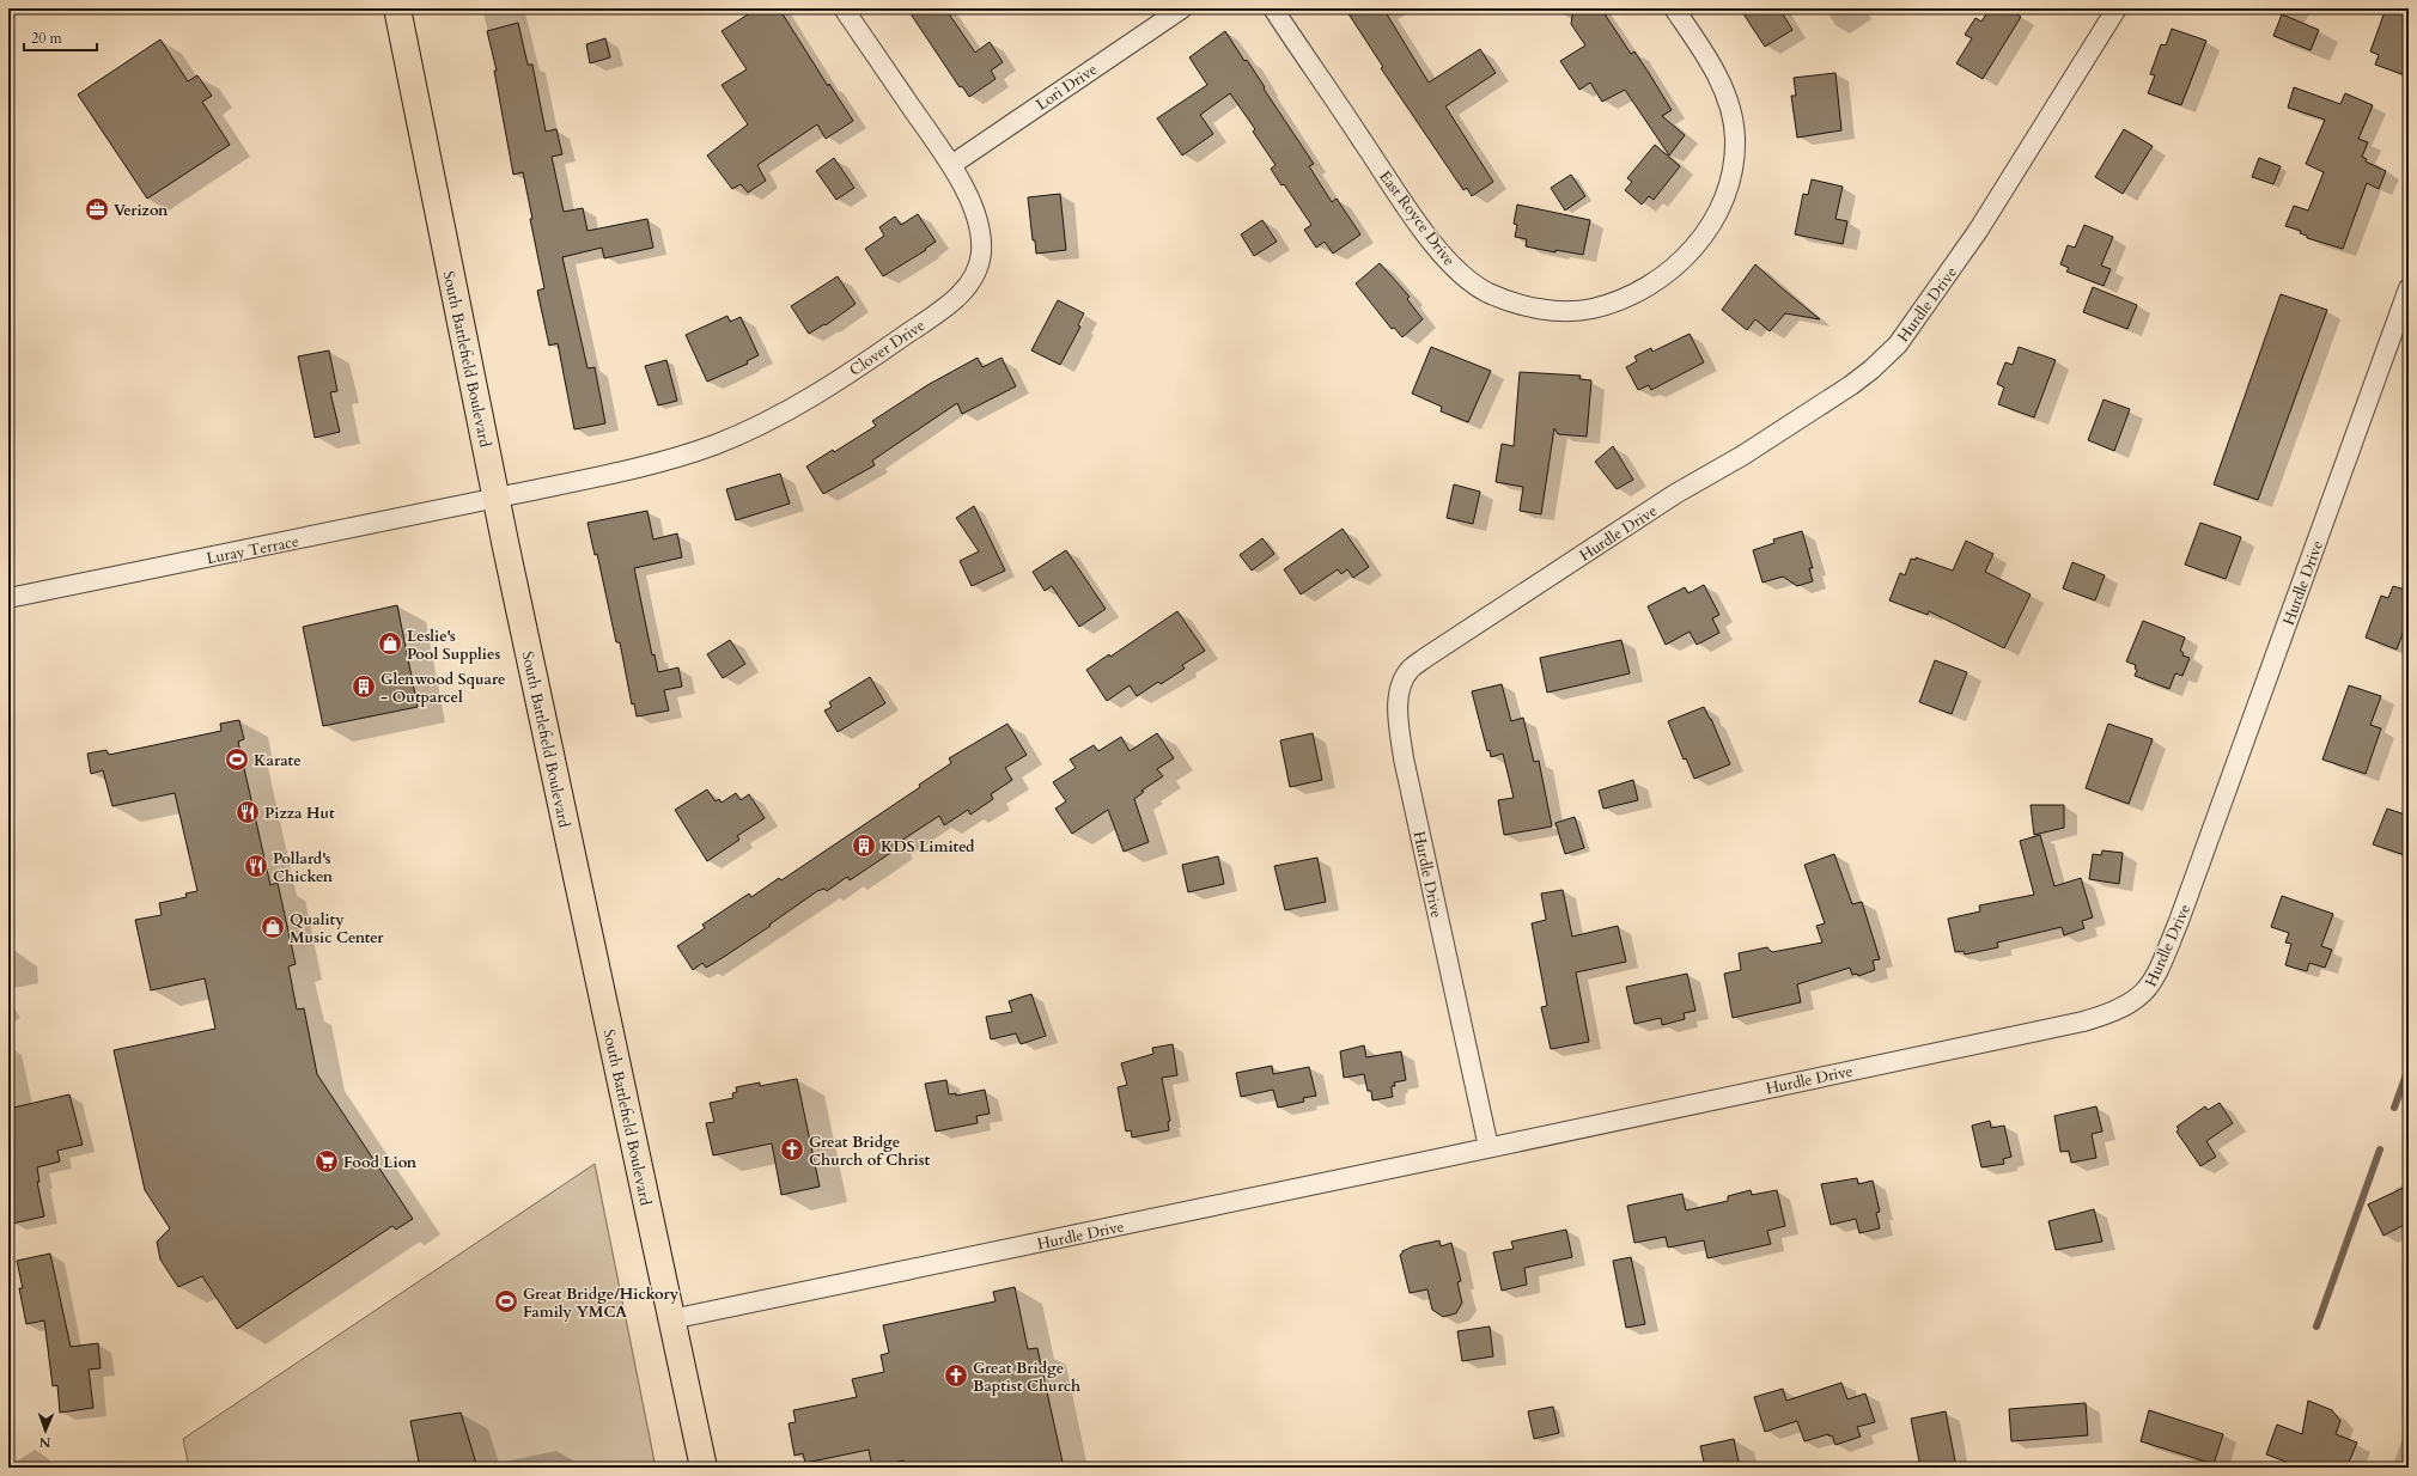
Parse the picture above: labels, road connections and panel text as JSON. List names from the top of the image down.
{
  "streets": {
    "main road": ["South Battlefield Boulevard"],
    "street": [
      "Lori Drive",
      "East Royce Drive",
      "Hurdle Drive",
      "Clover Drive",
      "Luray Terrace"
    ]
  },
  "crossings": [
    ["Lori Drive", "Clover Drive"],
    ["Hurdle Drive", "South Battlefield Boulevard"],
    ["Clover Drive", "South Battlefield Boulevard"],
    ["Clover Drive", "Luray Terrace"],
    ["South Battlefield Boulevard", "Luray Terrace"]
  ],
  "places": {
    "office": ["Verizon"],
    "shop": ["Leslie's Pool Supplies", "Quality Music Center"],
    "building": ["Glenwood Square - Outparcel", "KDS Limited"],
    "sports": ["Karate", "Great Bridge/Hickory Family YMCA"],
    "restaurant": ["Pizza Hut", "Pollard's Chicken"],
    "church": ["Great Bridge Church of Christ", "Great Bridge Baptist Church"],
    "supermarket": ["Food Lion"]
  },
  "scale_bar": "20 m",
  "north": "bottom"
}
